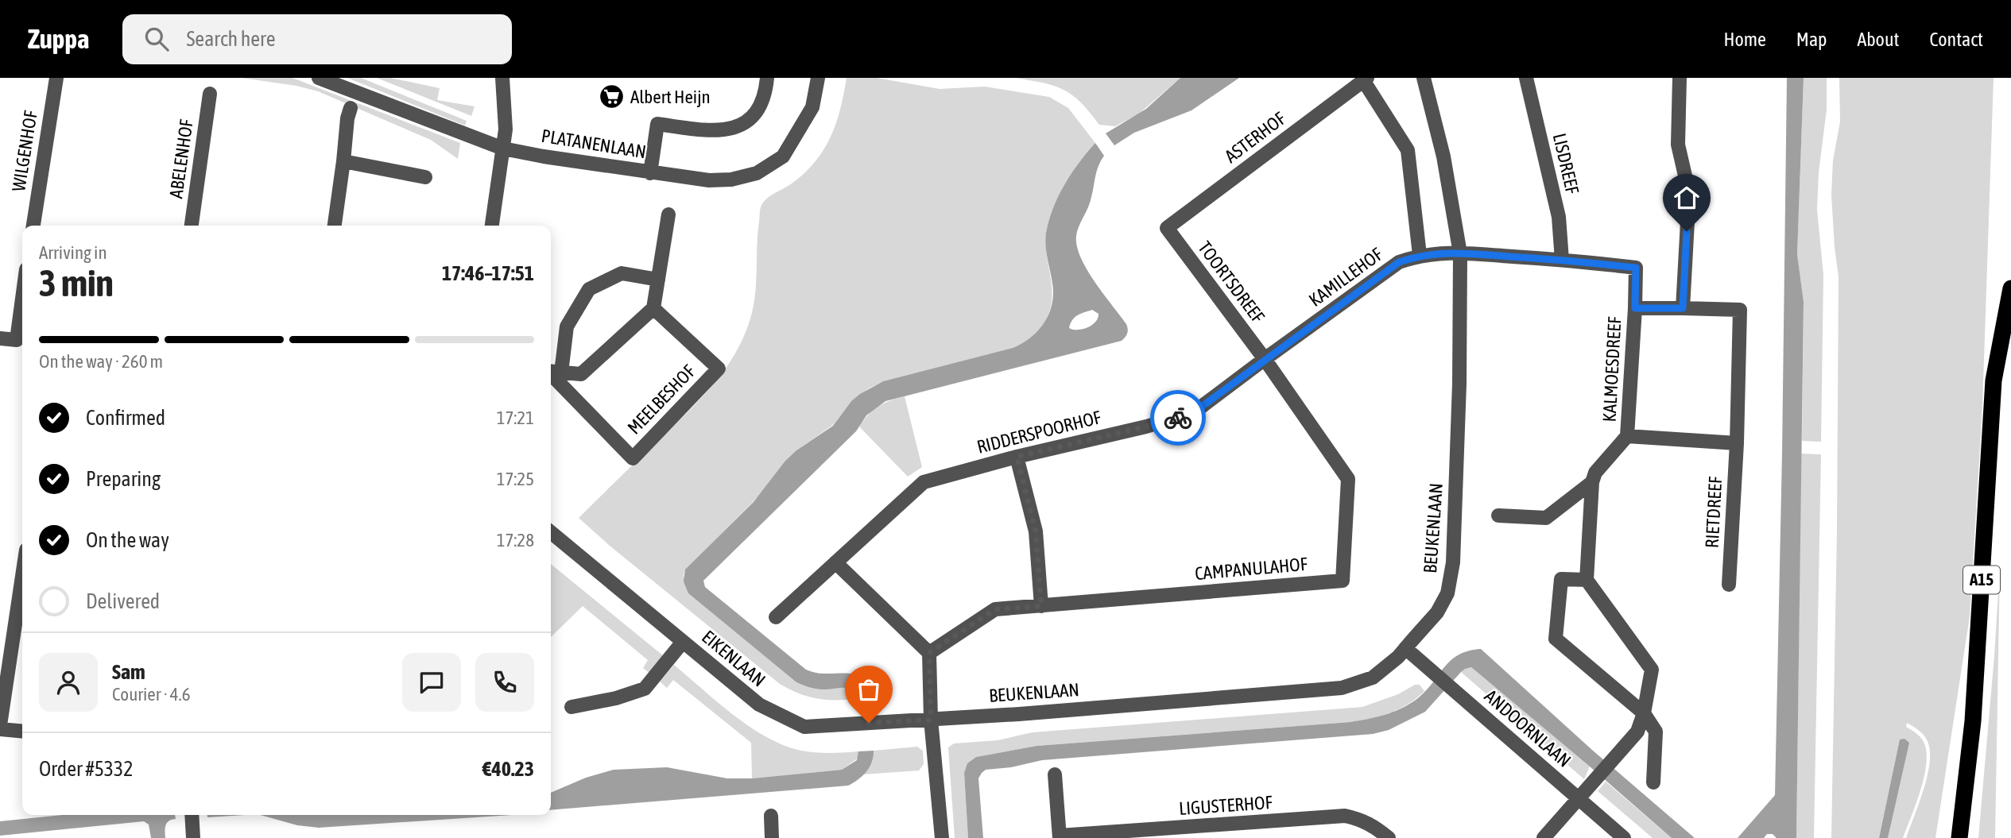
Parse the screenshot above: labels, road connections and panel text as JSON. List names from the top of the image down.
{
  "streets": {
    "highway": ["A15"],
    "street": [
      "ASTERHOF",
      "PLATANENLAAN",
      "WILGENHOF",
      "ABELENHOF",
      "LISDREEF",
      "KAMILLEHOF",
      "TOORTSDREEF",
      "KALMOESDREEF",
      "MEELBESHOF",
      "RIDDERSPOORHOF",
      "RIETDREEF",
      "BEUKENLAAN",
      "CAMPANULAHOF",
      "EIKENLAAN",
      "ANDOORNLAAN",
      "LIGUSTERHOF"
    ]
  },
  "crossings": [
    ["ASTERHOF", "TOORTSDREEF"],
    ["KAMILLEHOF", "TOORTSDREEF"],
    ["KAMILLEHOF", "RIDDERSPOORHOF"],
    ["KAMILLEHOF", "BEUKENLAAN"],
    ["KAMILLEHOF", "CAMPANULAHOF"],
    ["TOORTSDREEF", "RIDDERSPOORHOF"],
    ["TOORTSDREEF", "CAMPANULAHOF"],
    ["RIDDERSPOORHOF", "CAMPANULAHOF"],
    ["BEUKENLAAN", "EIKENLAAN"],
    ["BEUKENLAAN", "ANDOORNLAAN"]
  ],
  "places": {
    "supermarket": ["Albert Heijn"]
  },
  "page": {
    "header": "Zuppa",
    "search": "Search here",
    "nav": [
      "Home",
      "Map",
      "About",
      "Contact"
    ],
    "heading": ["3 min", "Arriving in", "17:46–17:51"],
    "panel": [
      "Sam",
      "Courier · 4.6",
      "Order #5332",
      "€40.23"
    ],
    "bar": "On the way · 260 m",
    "list": [
      ["Confirmed", "17:21"],
      ["Preparing", "17:25"],
      ["On the way", "17:28"],
      "Delivered"
    ]
  }
}
